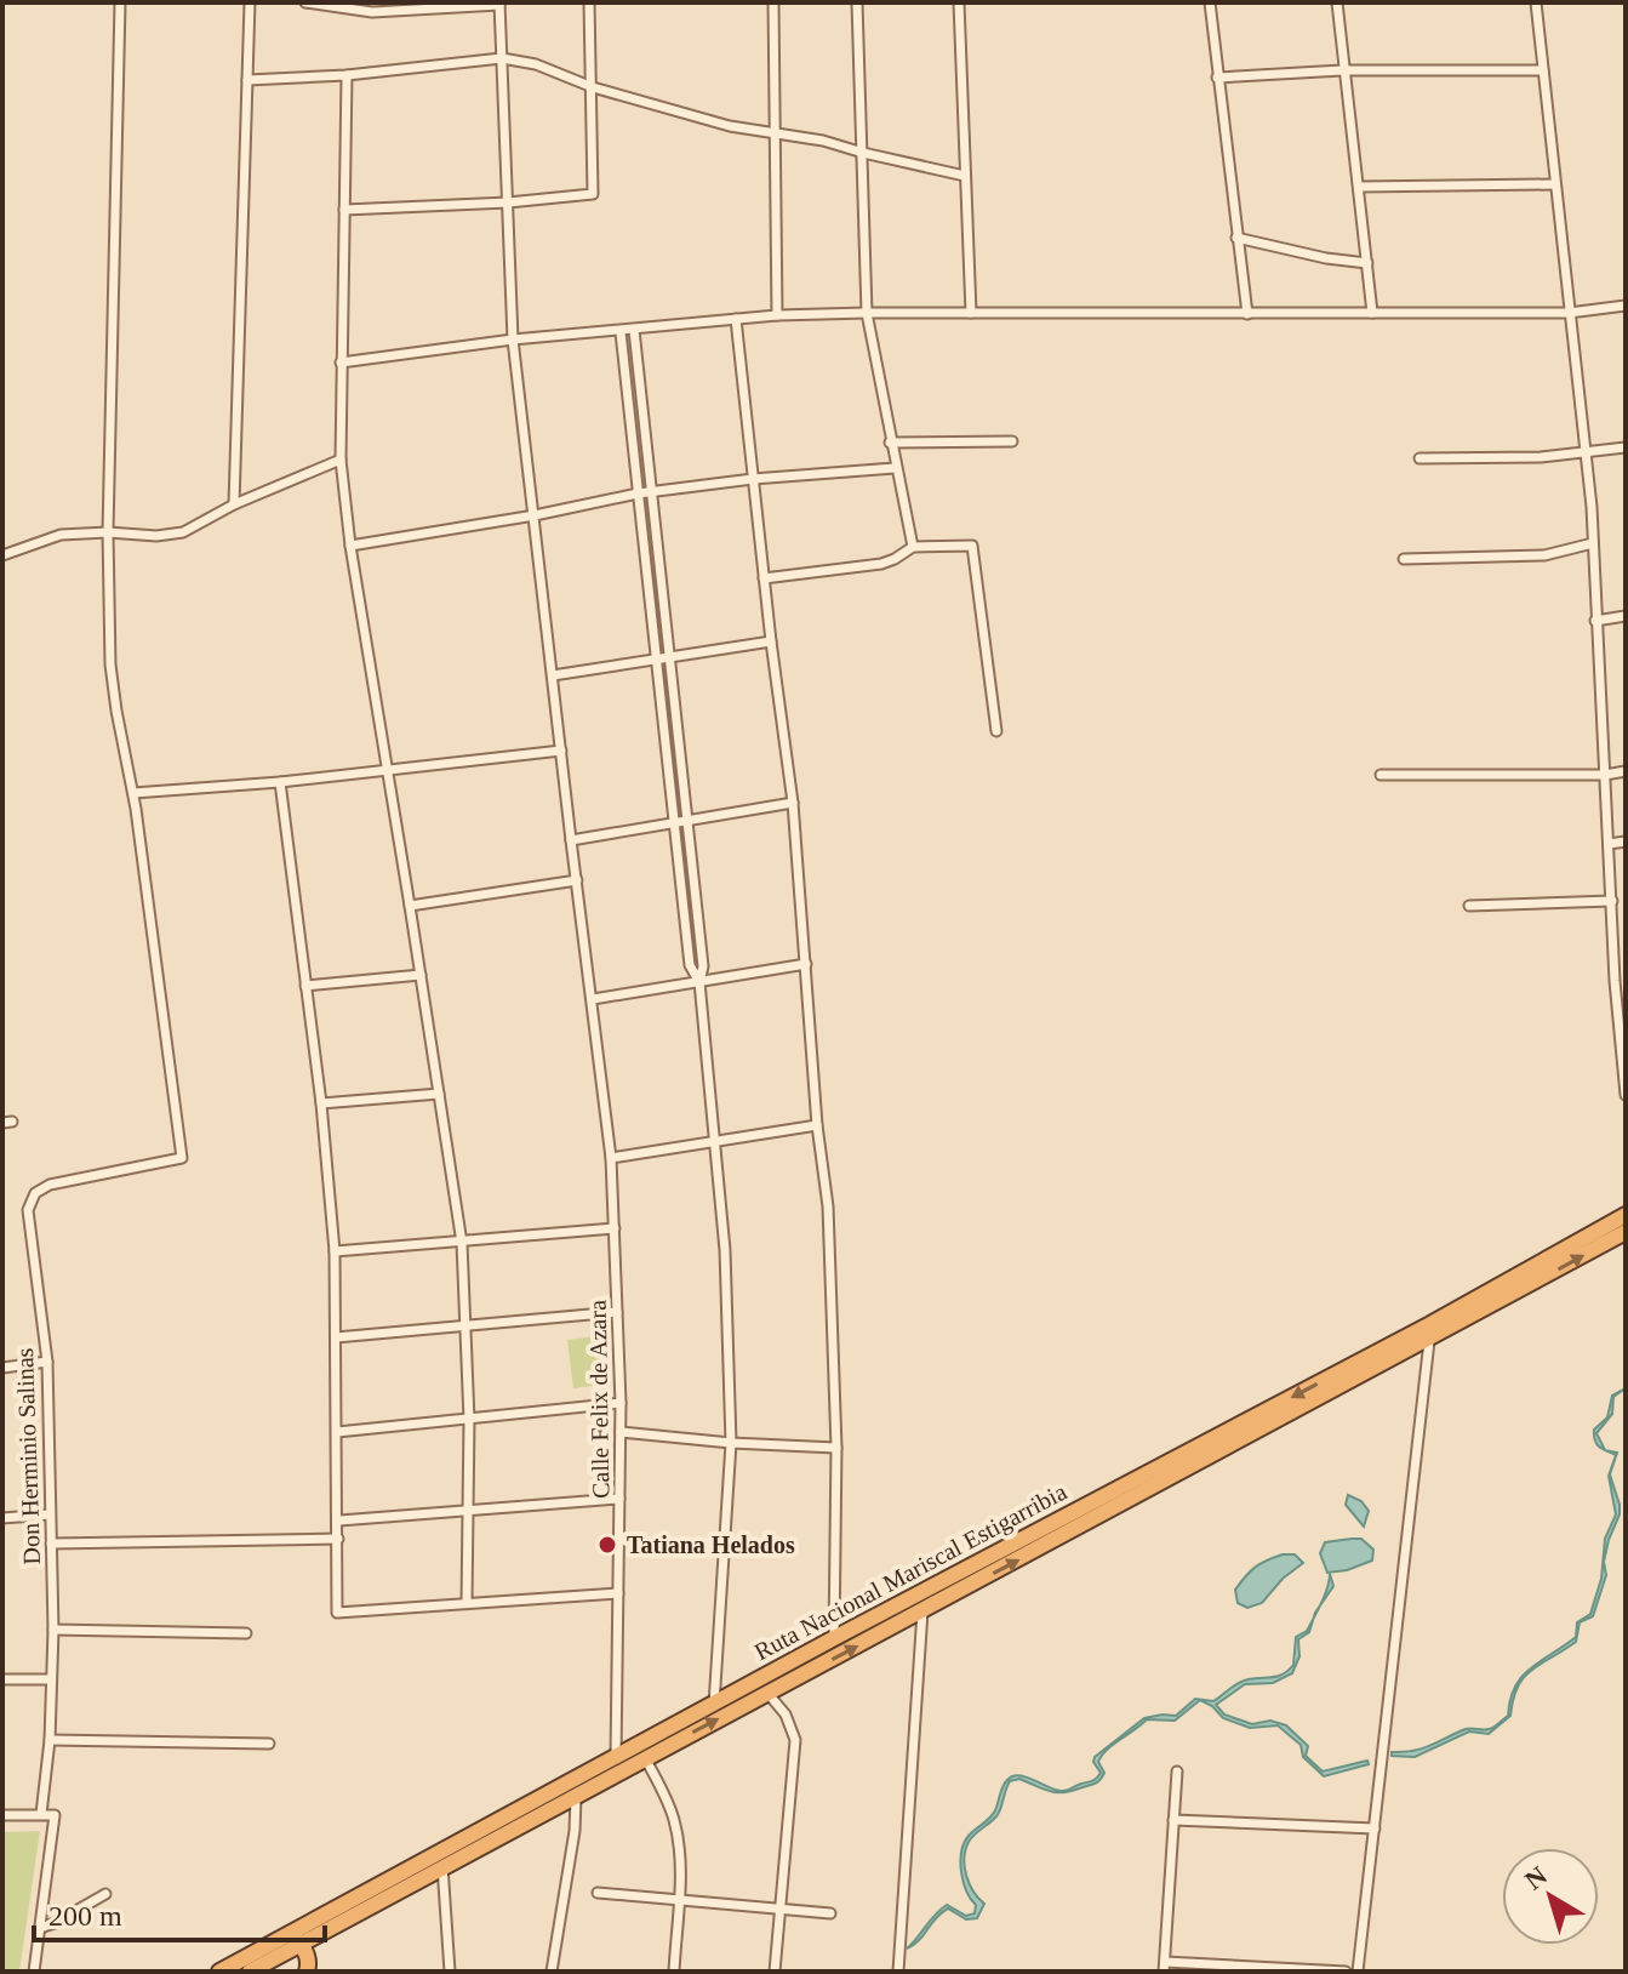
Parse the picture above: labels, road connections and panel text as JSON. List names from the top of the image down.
{
  "streets": {
    "highway": ["Ruta Nacional Mariscal Estigarribia"],
    "street": ["Calle Felix de Azara", "Don Herminio Salinas"]
  },
  "crossings": [
    ["Calle Felix de Azara", "Ruta Nacional Mariscal Estigarribia"]
  ],
  "places": ["Tatiana Helados"],
  "scale_bar": "200 m",
  "north": "top left"
}
